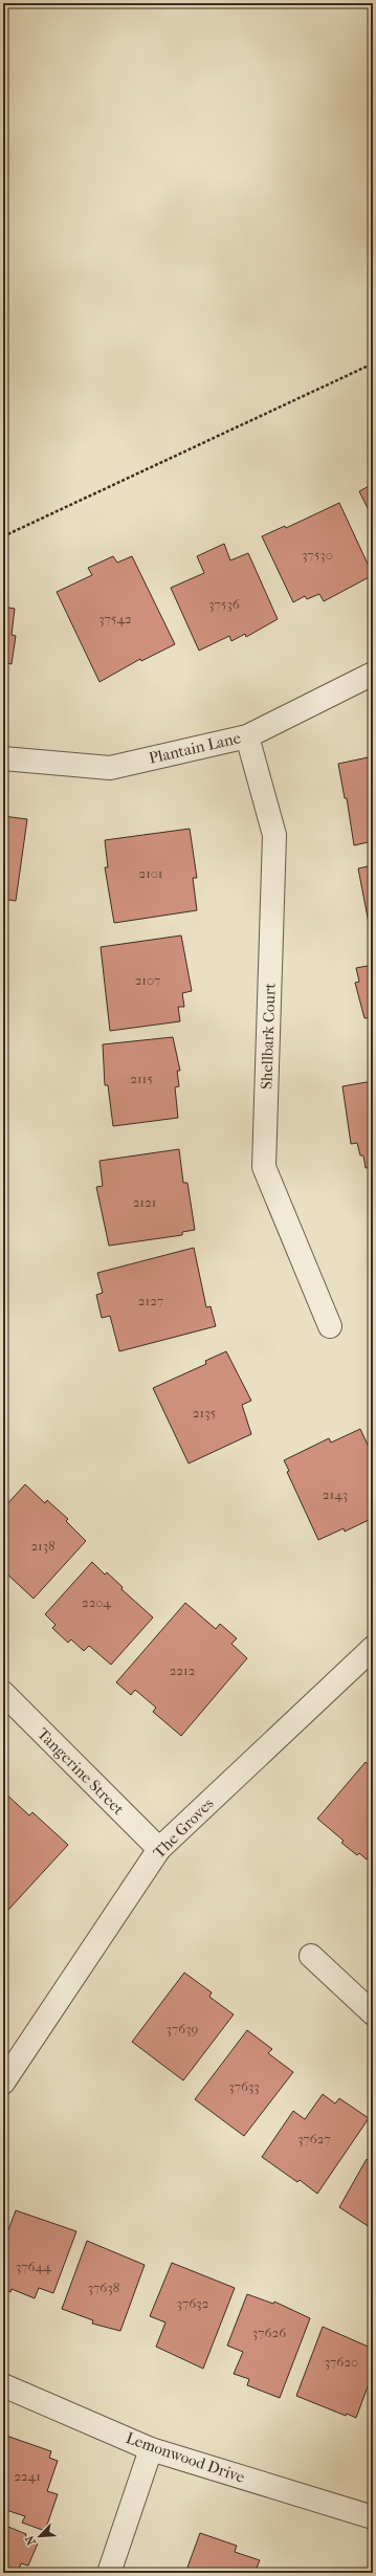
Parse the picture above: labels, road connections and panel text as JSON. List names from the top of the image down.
{
  "streets": {
    "street": [
      "Plantain Lane",
      "Shellbark Court",
      "Tangerine Street",
      "The Groves",
      "Lemonwood Drive"
    ]
  },
  "crossings": [
    ["Plantain Lane", "Shellbark Court"],
    ["Tangerine Street", "The Groves"]
  ],
  "house_numbers": [
    "37530",
    "37536",
    "37542",
    "2101",
    "2107",
    "2115",
    "2121",
    "2127",
    "2135",
    "2143",
    "2138",
    "2204",
    "2212",
    "37639",
    "37633",
    "37627",
    "37644",
    "37638",
    "37632",
    "37626",
    "37620",
    "2241"
  ],
  "north": "bottom left"
}
